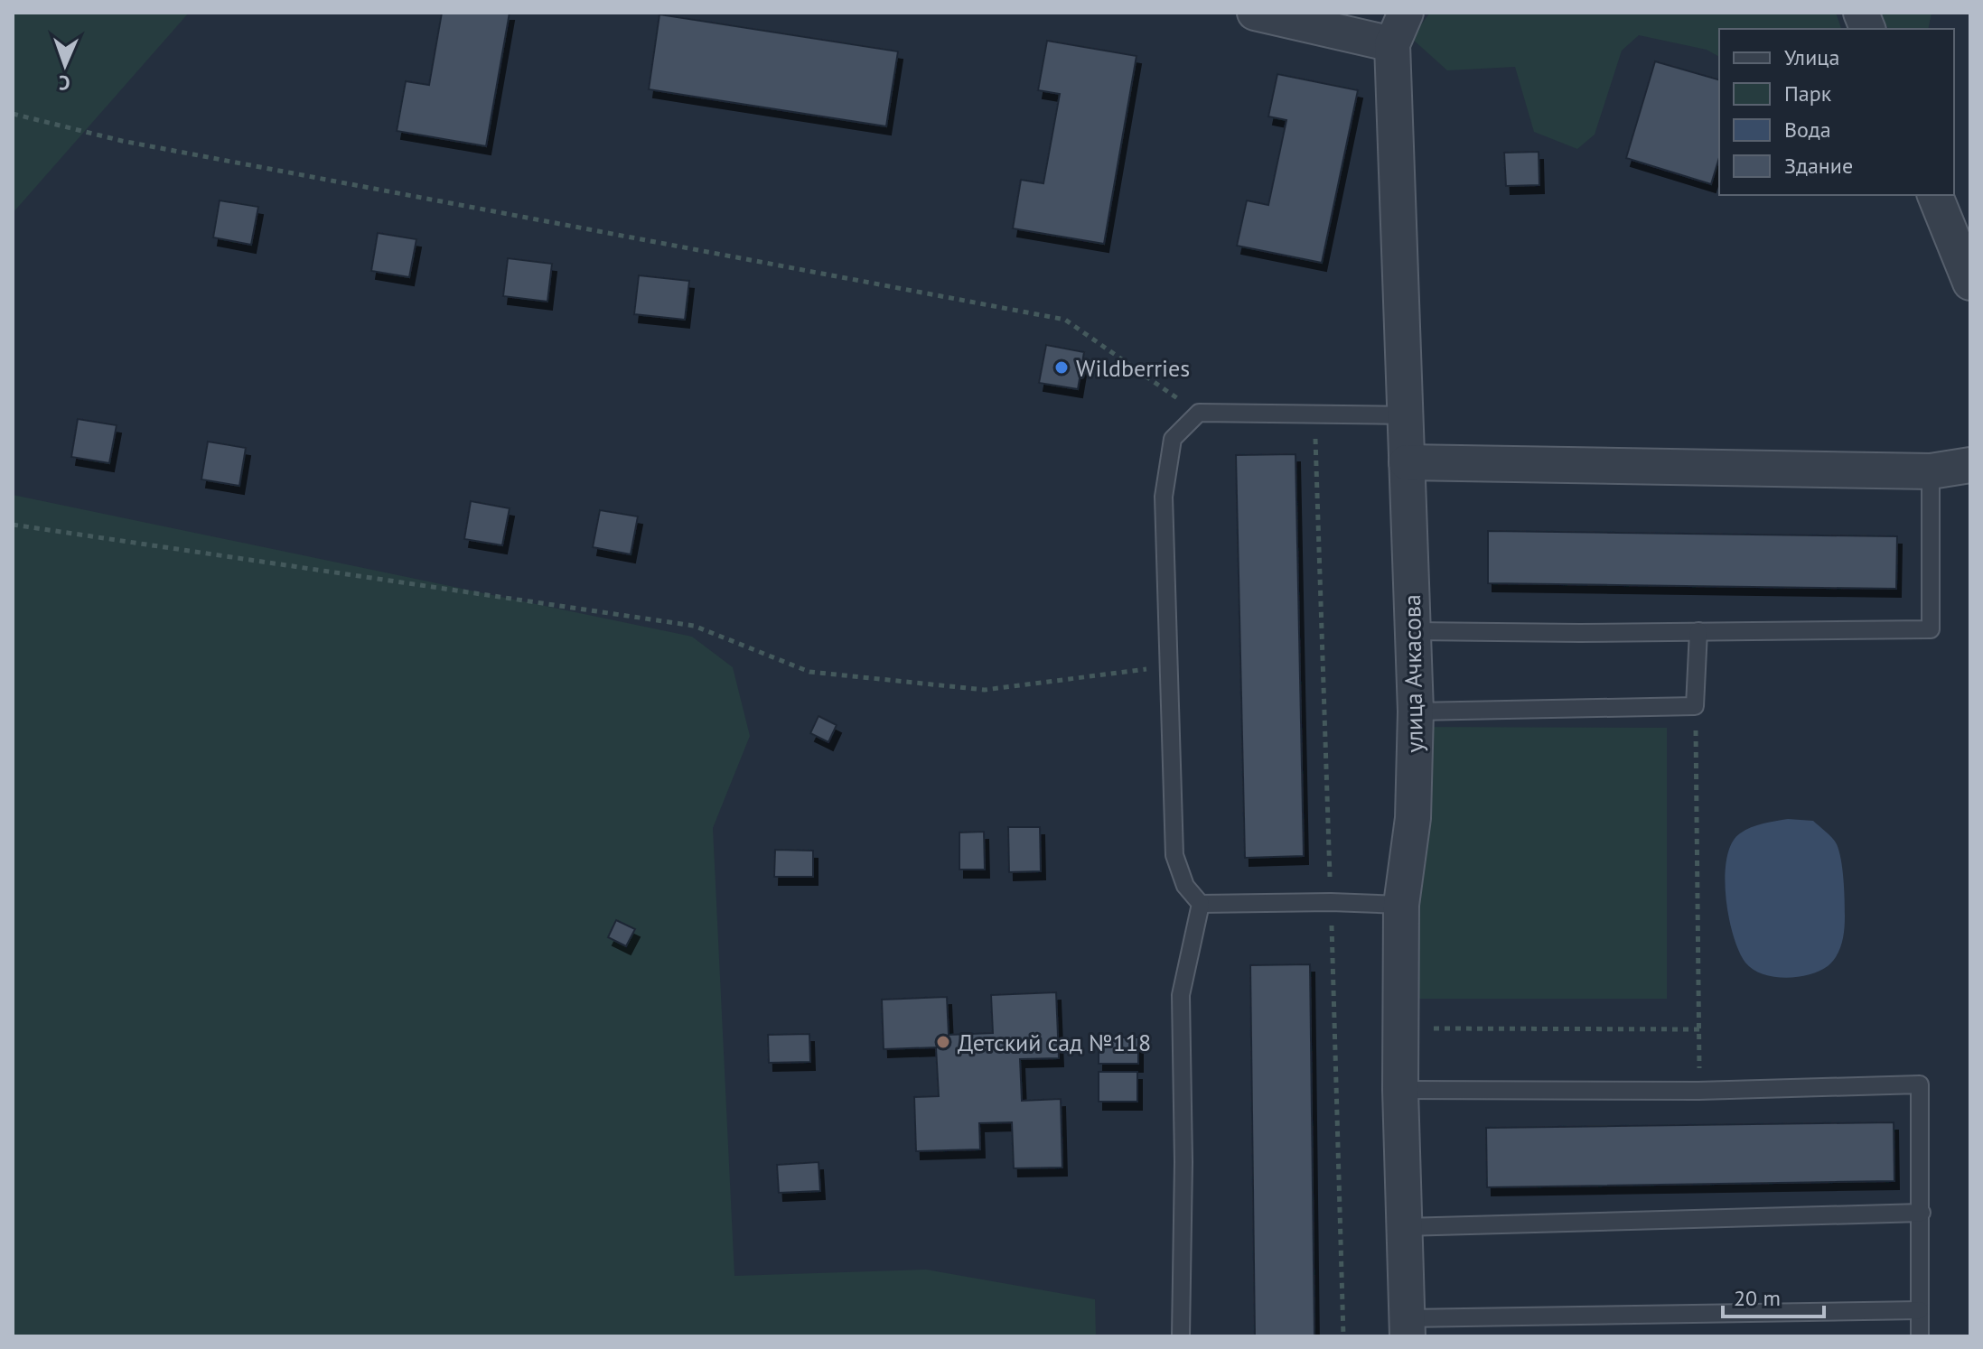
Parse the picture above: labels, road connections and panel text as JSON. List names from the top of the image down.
{
  "streets": {
    "street": ["улица Ачкасова"]
  },
  "places": ["Wildberries", "Детский сад №118"],
  "legend": [
    "Улица",
    "Парк",
    "Вода",
    "Здание"
  ],
  "scale_bar": "20 m",
  "north": "bottom"
}
